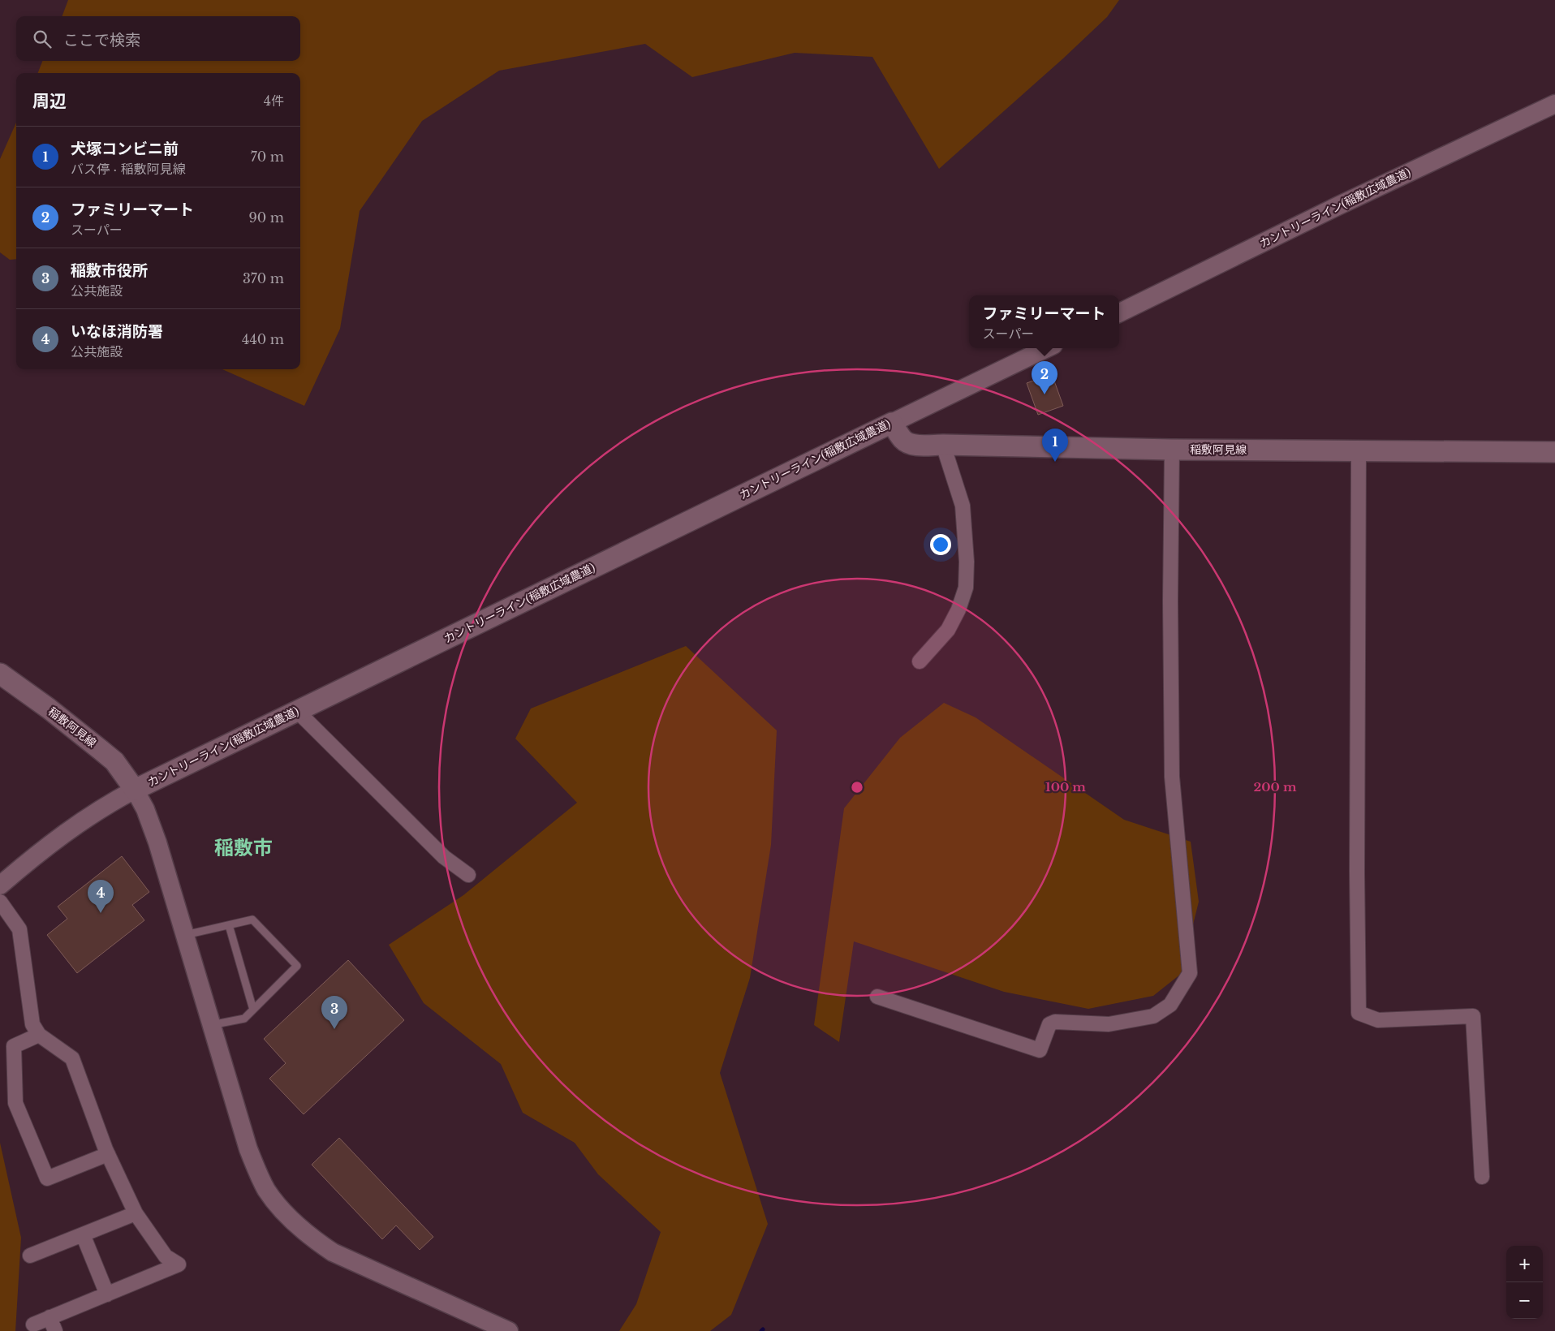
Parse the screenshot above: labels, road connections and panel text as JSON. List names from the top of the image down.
{
  "streets": {
    "main road": ["カントリーライン(稲敷広域農道)", "稲敷阿見線"]
  },
  "crossings": [
    ["カントリーライン(稲敷広域農道)", "稲敷阿見線"]
  ],
  "districts": ["稲敷市"],
  "page": {
    "search": "ここで検索",
    "heading": ["周辺", "4件"],
    "list": [
      {
        "mark": "1",
        "name": "犬塚コンビニ前",
        "note": "バス停 · 稲敷阿見線",
        "value": "70 m"
      },
      {
        "mark": "2",
        "name": "ファミリーマート",
        "note": "スーパー",
        "value": "90 m"
      },
      {
        "mark": "3",
        "name": "稲敷市役所",
        "note": "公共施設",
        "value": "370 m"
      },
      {
        "mark": "4",
        "name": "いなほ消防署",
        "note": "公共施設",
        "value": "440 m"
      }
    ],
    "popup": ["ファミリーマート", "スーパー"],
    "pins": [
      "2",
      "1",
      "4",
      "3"
    ],
    "map_buttons": ["+", "−"]
  },
  "rings": ["100 m", "200 m"]
}
